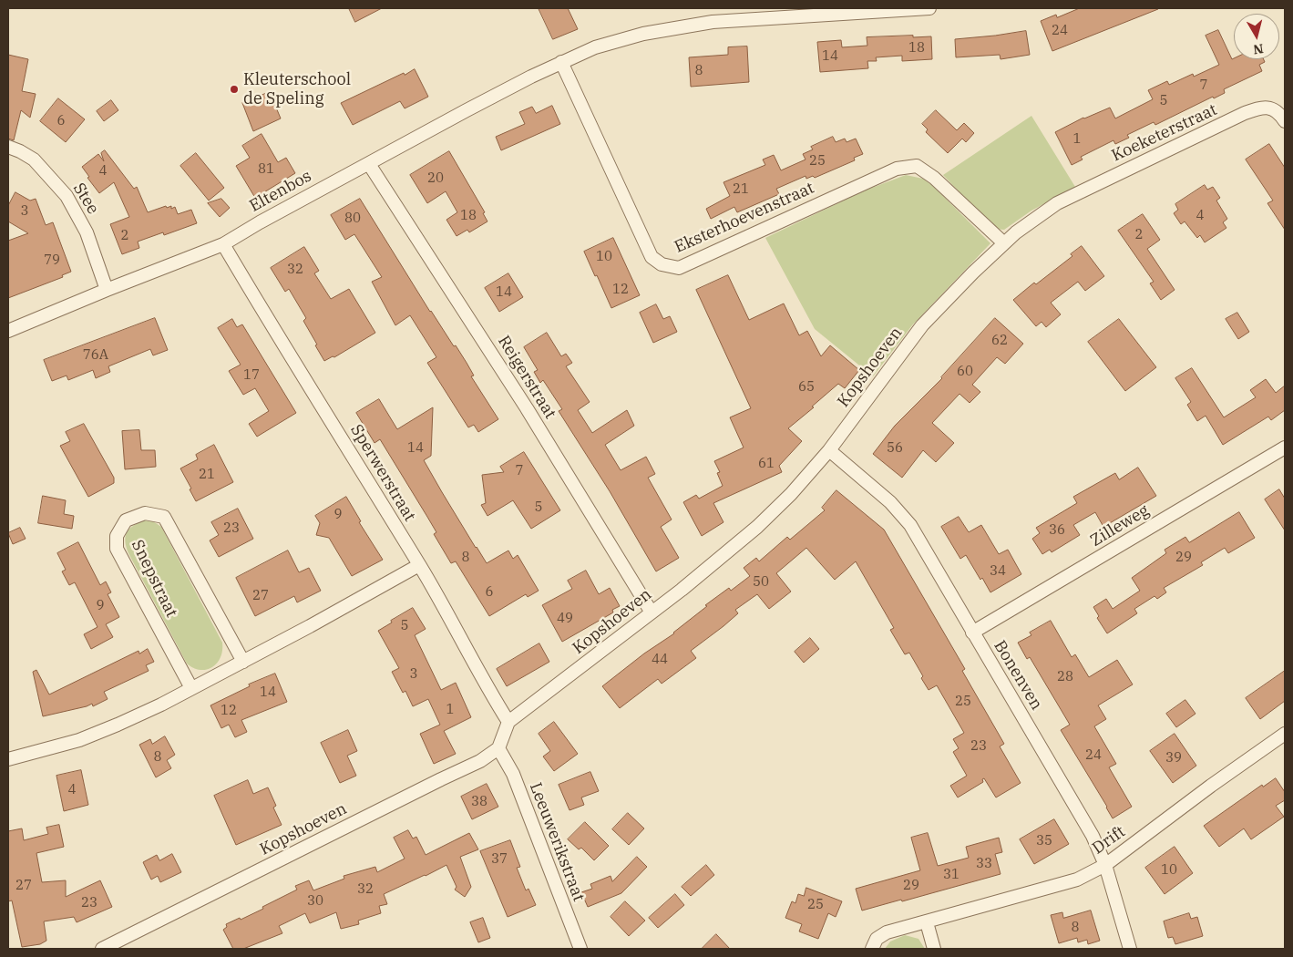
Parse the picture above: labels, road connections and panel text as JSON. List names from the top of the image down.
{
  "streets": {
    "street": [
      "Koeketerstraat",
      "Eltenbos",
      "Stee",
      "Eksterhoevenstraat",
      "Kopshoeven",
      "Reigerstraat",
      "Sperwerstraat",
      "Zilleweg",
      "Snepstraat",
      "Bonenven",
      "Drift",
      "Leeuwerikstraat"
    ]
  },
  "crossings": [
    ["Koeketerstraat", "Kopshoeven"],
    ["Eltenbos", "Stee"],
    ["Eltenbos", "Eksterhoevenstraat"],
    ["Eltenbos", "Reigerstraat"],
    ["Eltenbos", "Sperwerstraat"],
    ["Eksterhoevenstraat", "Kopshoeven"],
    ["Kopshoeven", "Reigerstraat"],
    ["Kopshoeven", "Sperwerstraat"],
    ["Kopshoeven", "Bonenven"],
    ["Kopshoeven", "Leeuwerikstraat"],
    ["Zilleweg", "Bonenven"],
    ["Bonenven", "Drift"]
  ],
  "places": ["Kleuterschool de Speling"],
  "house_numbers": [
    "24",
    "18",
    "14",
    "8",
    "7",
    "5",
    "6",
    "1",
    "25",
    "81",
    "4",
    "20",
    "21",
    "3",
    "18",
    "4",
    "80",
    "2",
    "2",
    "10",
    "79",
    "32",
    "12",
    "14",
    "62",
    "76A",
    "60",
    "17",
    "65",
    "14",
    "56",
    "61",
    "7",
    "21",
    "5",
    "9",
    "23",
    "36",
    "8",
    "29",
    "34",
    "50",
    "6",
    "27",
    "9",
    "49",
    "5",
    "44",
    "3",
    "28",
    "14",
    "25",
    "1",
    "12",
    "23",
    "24",
    "8",
    "39",
    "4",
    "38",
    "35",
    "37",
    "33",
    "10",
    "31",
    "27",
    "29",
    "32",
    "30",
    "23",
    "25",
    "8"
  ],
  "north": "bottom"
}
